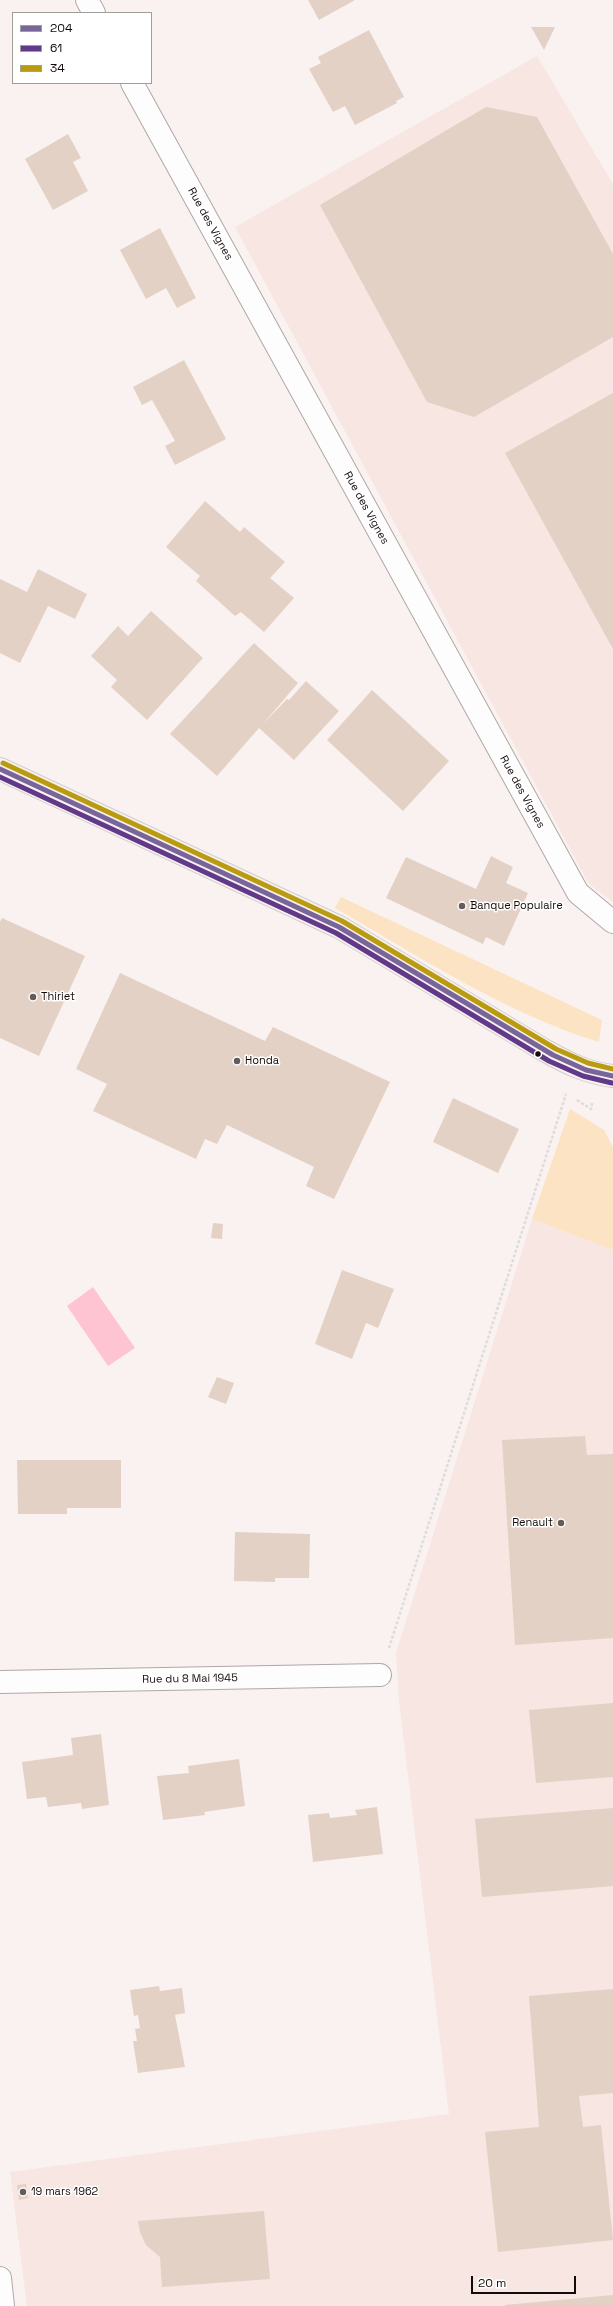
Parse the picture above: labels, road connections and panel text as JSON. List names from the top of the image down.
{
  "streets": {
    "street": ["Rue des Vignes", "Rue du 8 Mai 1945"]
  },
  "places": [
    "Banque Populaire",
    "Thiriet",
    "Honda",
    "Renault",
    "19 mars 1962"
  ],
  "lines": ["transit line 34", "transit line 204", "transit line 61"],
  "legend": ["204", "61", "34"],
  "scale_bar": "20 m"
}
